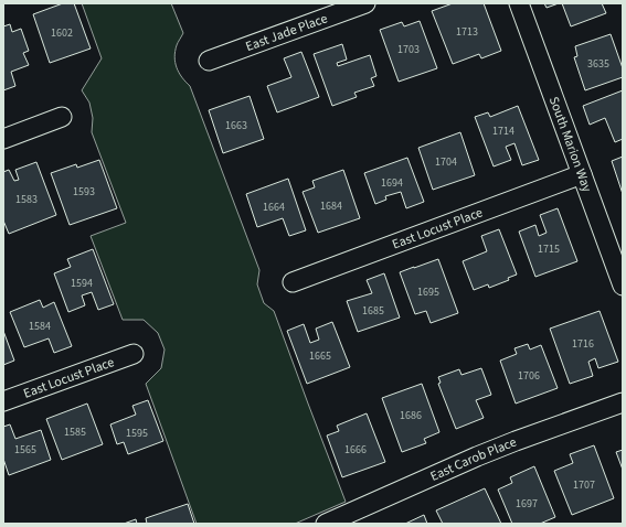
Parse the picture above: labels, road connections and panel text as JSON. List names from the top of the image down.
{
  "streets": {
    "street": [
      "East Jade Place",
      "South Marion Way",
      "East Locust Place",
      "East Carob Place"
    ]
  },
  "crossings": [
    ["South Marion Way", "East Locust Place"]
  ],
  "house_numbers": [
    "1713",
    "1602",
    "1703",
    "3635",
    "1663",
    "1714",
    "1704",
    "1694",
    "1593",
    "1583",
    "1684",
    "1664",
    "1715",
    "1594",
    "1695",
    "1685",
    "1584",
    "1716",
    "1665",
    "1706",
    "1686",
    "1585",
    "1595",
    "1565",
    "1666",
    "1707",
    "1697"
  ]
}
